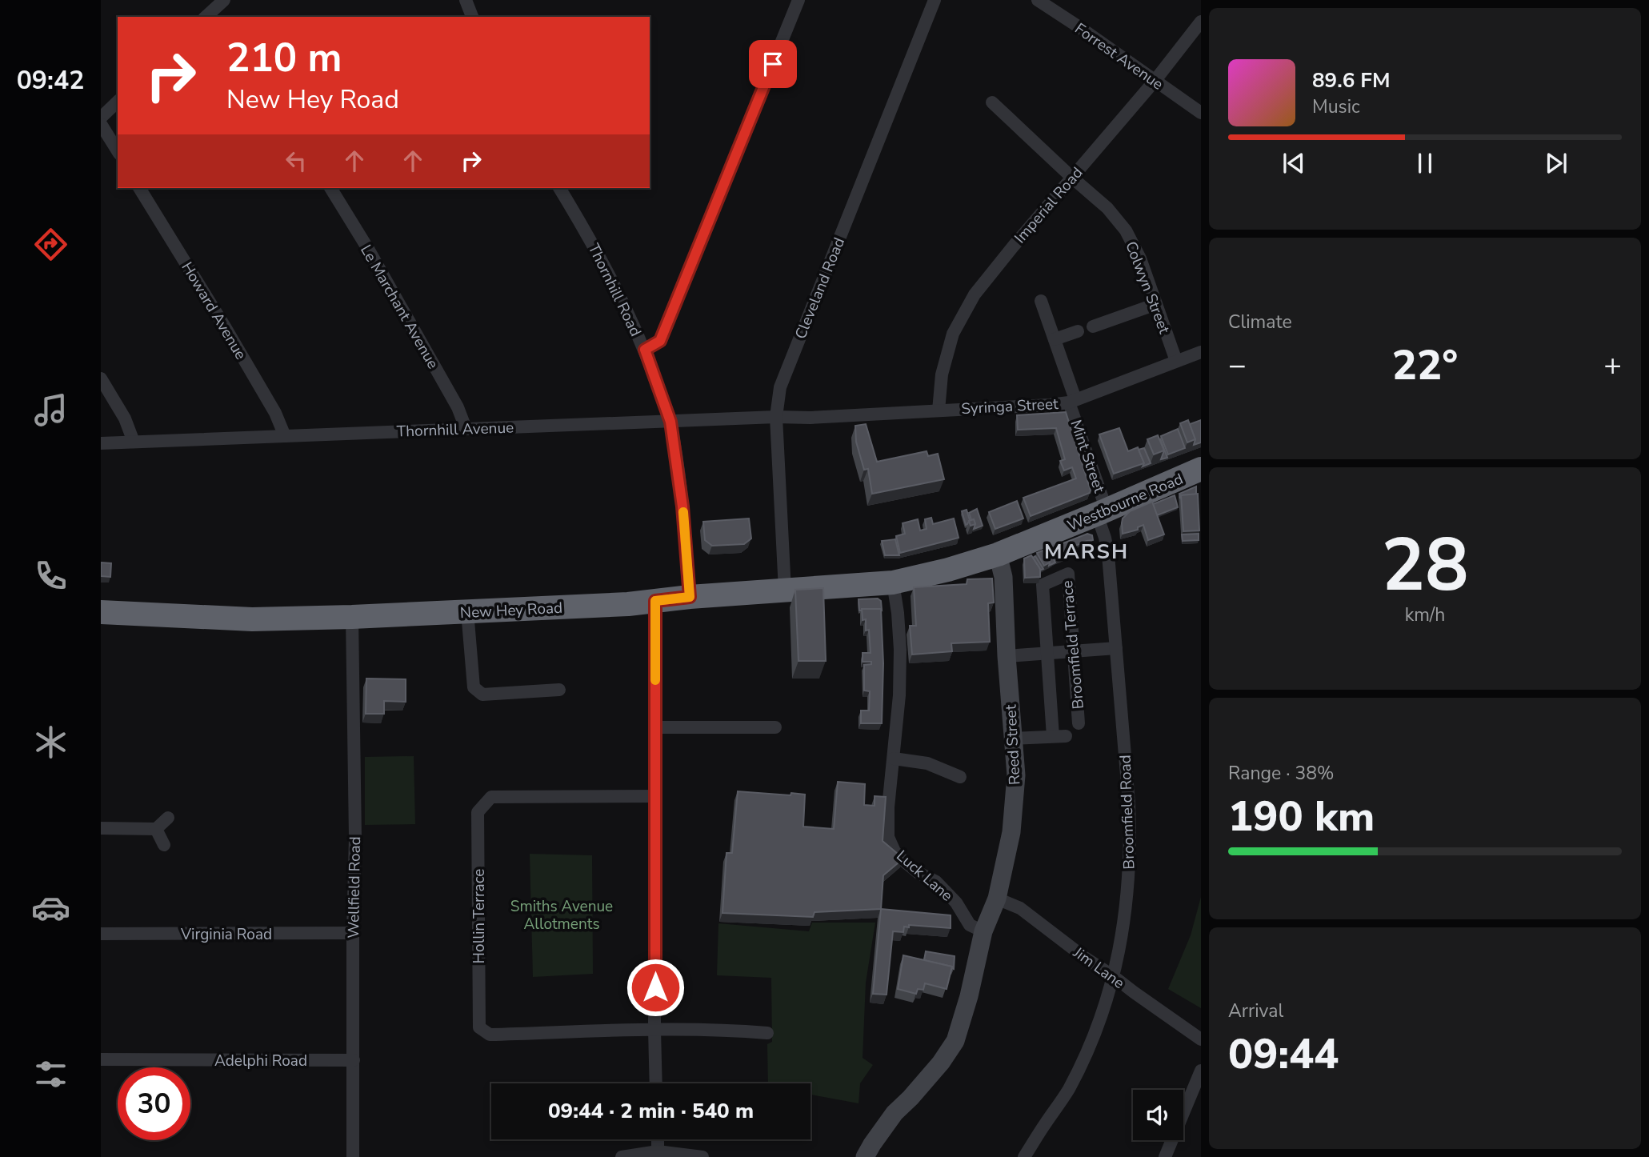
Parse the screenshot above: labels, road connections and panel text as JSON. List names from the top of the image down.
{
  "streets": {
    "highway": ["Westbourne Road", "New Hey Road"],
    "street": [
      "Forrest Avenue",
      "Imperial Road",
      "Colwyn Street",
      "Cleveland Road",
      "Thornhill Road",
      "Le Marchant Avenue",
      "Howard Avenue",
      "Syringa Street",
      "Thornhill Avenue",
      "Mint Street",
      "Broomfield Terrace",
      "Reed Street",
      "Broomfield Road",
      "Luck Lane",
      "Wellfield Road",
      "Hollin Terrace",
      "Virginia Road",
      "Jim Lane",
      "Adelphi Road"
    ]
  },
  "crossings": [
    ["Forrest Avenue", "Imperial Road"],
    ["Imperial Road", "Colwyn Street"],
    ["Imperial Road", "Syringa Street"],
    ["Colwyn Street", "Syringa Street"],
    ["Cleveland Road", "Thornhill Avenue"],
    ["Cleveland Road", "New Hey Road"],
    ["Thornhill Road", "Thornhill Avenue"],
    ["Thornhill Road", "New Hey Road"],
    ["Le Marchant Avenue", "Thornhill Avenue"],
    ["Howard Avenue", "Thornhill Avenue"],
    ["Syringa Street", "Thornhill Avenue"],
    ["Syringa Street", "Mint Street"],
    ["Mint Street", "Westbourne Road"],
    ["Mint Street", "Broomfield Road"],
    ["Westbourne Road", "New Hey Road"],
    ["Westbourne Road", "Reed Street"],
    ["Westbourne Road", "Broomfield Road"],
    ["New Hey Road", "Luck Lane"],
    ["New Hey Road", "Wellfield Road"],
    ["Broomfield Terrace", "Reed Street"],
    ["Reed Street", "Luck Lane"],
    ["Reed Street", "Jim Lane"],
    ["Broomfield Road", "Jim Lane"],
    ["Wellfield Road", "Virginia Road"],
    ["Wellfield Road", "Adelphi Road"]
  ],
  "districts": ["MARSH"],
  "parks": ["Smiths Avenue Allotments"],
  "page": {
    "tabs": "09:42",
    "turn": ["210 m", "New Hey Road"],
    "song": ["89.6 FM", "Music"],
    "tile": [
      "Climate",
      ["28", "km/h"],
      ["Range · 38%", "190 km"],
      ["Arrival", "09:44"]
    ],
    "heat": ["−", "22°", "+"],
    "limit": "30",
    "trip": "09:44 · 2 min · 540 m"
  }
}
